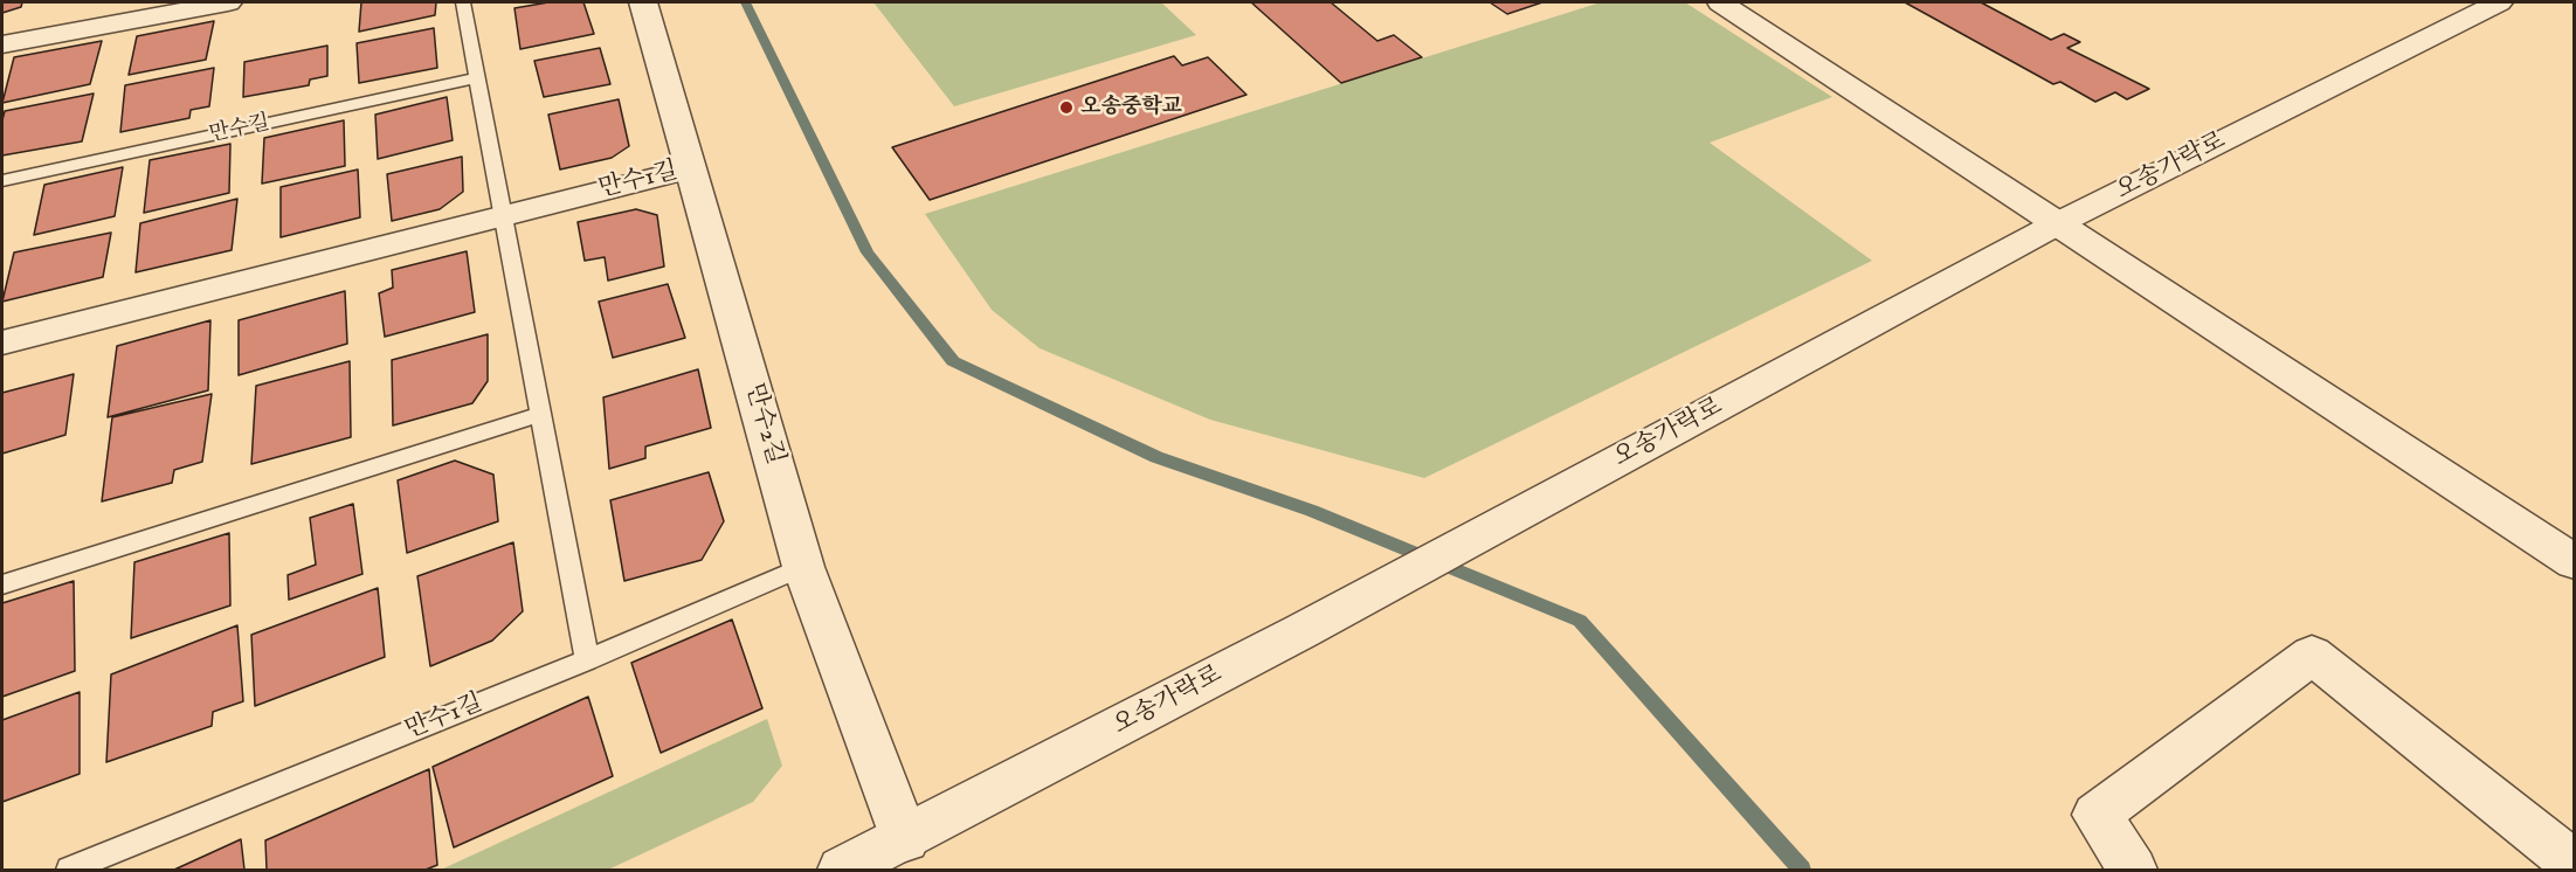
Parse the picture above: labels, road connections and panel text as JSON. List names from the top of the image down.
{
  "streets": {
    "street": ["오송가락로", "만수1길", "만수2길"],
    "lane": ["만수길"]
  },
  "crossings": [
    ["오송가락로", "만수2길"],
    ["만수1길", "만수2길"]
  ],
  "places": ["오송중학교"]
}
